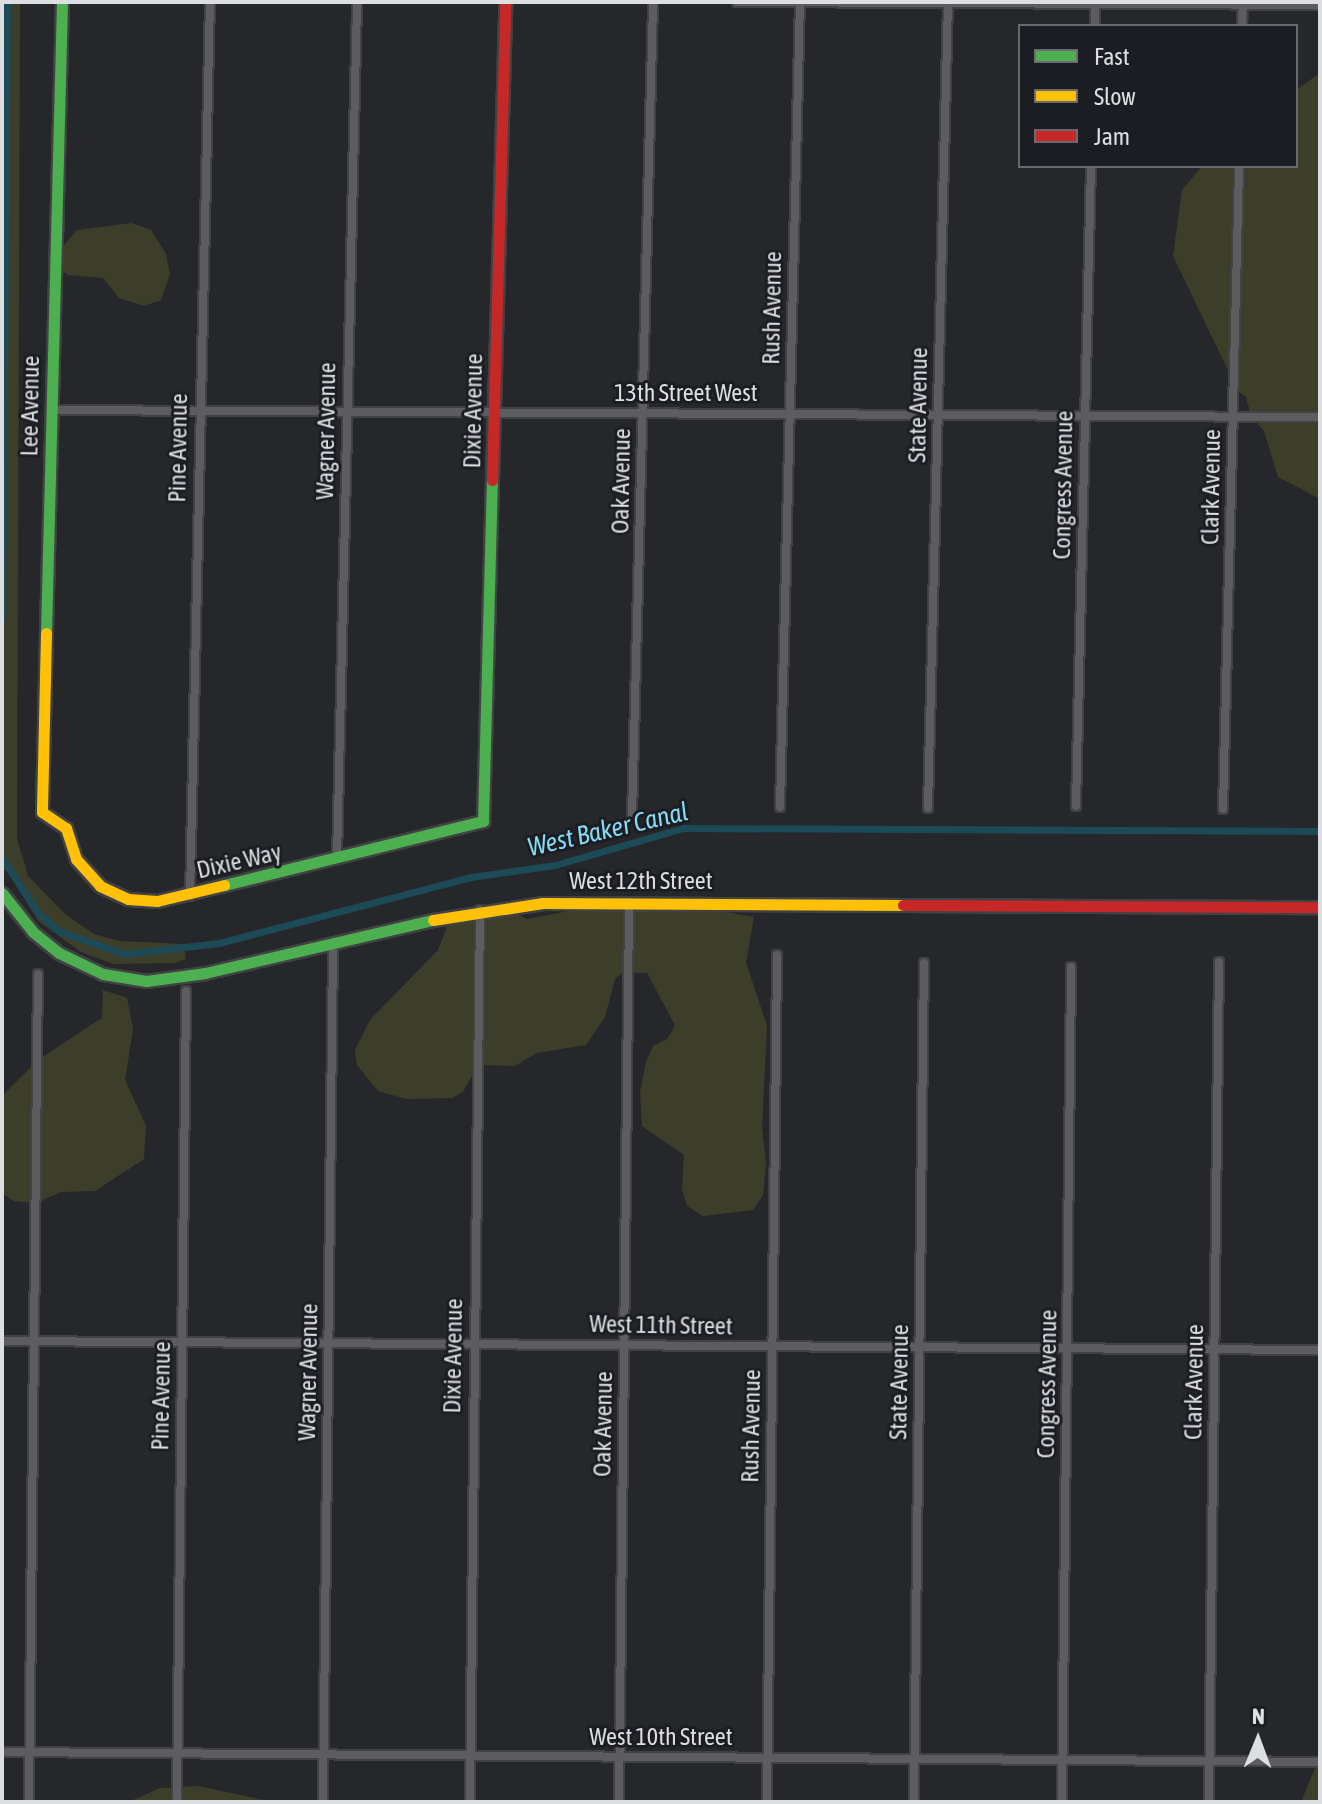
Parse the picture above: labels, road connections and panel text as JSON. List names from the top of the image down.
{
  "streets": {
    "street": [
      "Rush Avenue",
      "13th Street West",
      "State Avenue",
      "Lee Avenue",
      "Dixie Avenue",
      "Wagner Avenue",
      "Pine Avenue",
      "Oak Avenue",
      "Congress Avenue",
      "Clark Avenue",
      "Dixie Way",
      "West 12th Street",
      "West 11th Street",
      "West 10th Street"
    ]
  },
  "crossings": [
    ["Rush Avenue", "13th Street West"],
    ["Rush Avenue", "West 11th Street"],
    ["Rush Avenue", "West 10th Street"],
    ["13th Street West", "State Avenue"],
    ["13th Street West", "Lee Avenue"],
    ["13th Street West", "Dixie Avenue"],
    ["13th Street West", "Wagner Avenue"],
    ["13th Street West", "Pine Avenue"],
    ["13th Street West", "Oak Avenue"],
    ["13th Street West", "Congress Avenue"],
    ["13th Street West", "Clark Avenue"],
    ["State Avenue", "West 11th Street"],
    ["State Avenue", "West 10th Street"],
    ["Lee Avenue", "Dixie Way"],
    ["Dixie Avenue", "Dixie Way"],
    ["Dixie Avenue", "West 12th Street"],
    ["Dixie Avenue", "West 11th Street"],
    ["Dixie Avenue", "West 10th Street"],
    ["Wagner Avenue", "Dixie Way"],
    ["Wagner Avenue", "West 12th Street"],
    ["Wagner Avenue", "West 11th Street"],
    ["Wagner Avenue", "West 10th Street"],
    ["Pine Avenue", "Dixie Way"],
    ["Pine Avenue", "West 11th Street"],
    ["Pine Avenue", "West 10th Street"],
    ["Oak Avenue", "West 12th Street"],
    ["Oak Avenue", "West 11th Street"],
    ["Oak Avenue", "West 10th Street"],
    ["Congress Avenue", "West 11th Street"],
    ["Congress Avenue", "West 10th Street"],
    ["Clark Avenue", "West 11th Street"],
    ["Clark Avenue", "West 10th Street"]
  ],
  "water": ["West Baker Canal"],
  "legend": ["Fast", "Slow", "Jam"],
  "north": "top"
}
